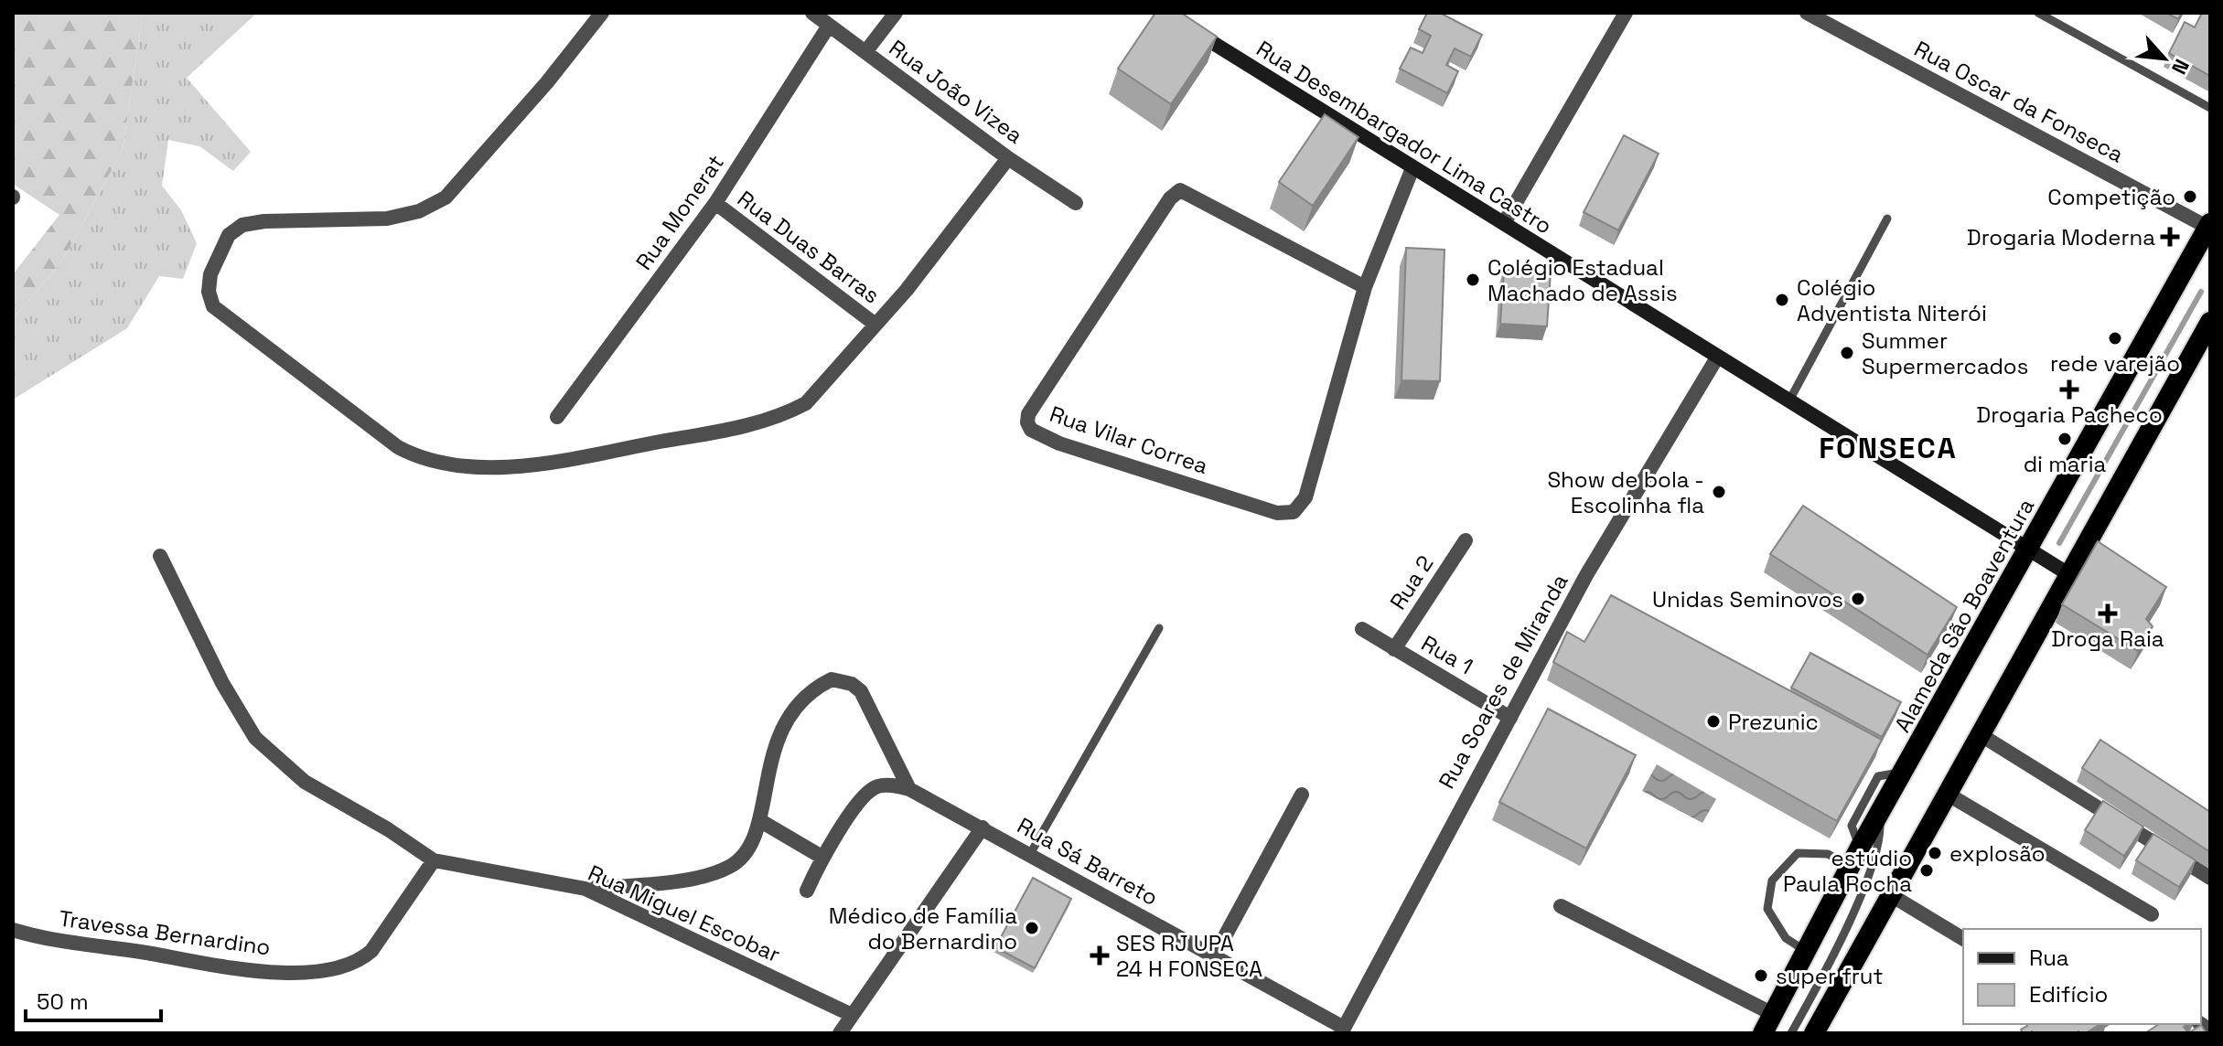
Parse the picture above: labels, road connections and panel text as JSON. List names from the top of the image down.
{
  "streets": {
    "highway": ["Alameda São Boaventura"],
    "main road": ["Rua Desembargador Lima Castro"],
    "street": [
      "Rua João Vizea",
      "Rua Oscar da Fonseca",
      "Rua Monerat",
      "Rua Duas Barras",
      "Rua Vilar Correa",
      "Rua 2",
      "Rua 1",
      "Rua Soares de Miranda",
      "Rua Sá Barreto",
      "Rua Miguel Escobar",
      "Travessa Bernardino"
    ]
  },
  "crossings": [
    ["Rua João Vizea", "Rua Monerat"],
    ["Rua Oscar da Fonseca", "Alameda São Boaventura"],
    ["Rua Desembargador Lima Castro", "Rua Vilar Correa"],
    ["Rua Desembargador Lima Castro", "Alameda São Boaventura"],
    ["Rua Desembargador Lima Castro", "Rua Soares de Miranda"],
    ["Rua Monerat", "Rua Duas Barras"],
    ["Rua 2", "Rua 1"],
    ["Rua 1", "Rua Soares de Miranda"],
    ["Rua Soares de Miranda", "Rua Sá Barreto"],
    ["Rua Miguel Escobar", "Travessa Bernardino"]
  ],
  "districts": ["FONSECA"],
  "places": {
    "other": [
      "Competição",
      "Colégio Estadual Machado de Assis",
      "Colégio Adventista Niterói",
      "rede varejão",
      "Summer Supermercados",
      "di maria",
      "Show de bola - Escolinha fla",
      "Unidas Seminovos",
      "Prezunic",
      "explosão",
      "estúdio Paula Rocha",
      "Médico de Família do Bernardino",
      "super frut"
    ],
    "health": [
      "Drogaria Moderna",
      "Drogaria Pacheco",
      "Droga Raia",
      "SES RJ UPA 24 H FONSECA"
    ]
  },
  "legend": ["Rua", "Edifício"],
  "scale_bar": "50 m",
  "north": "bottom right"
}
